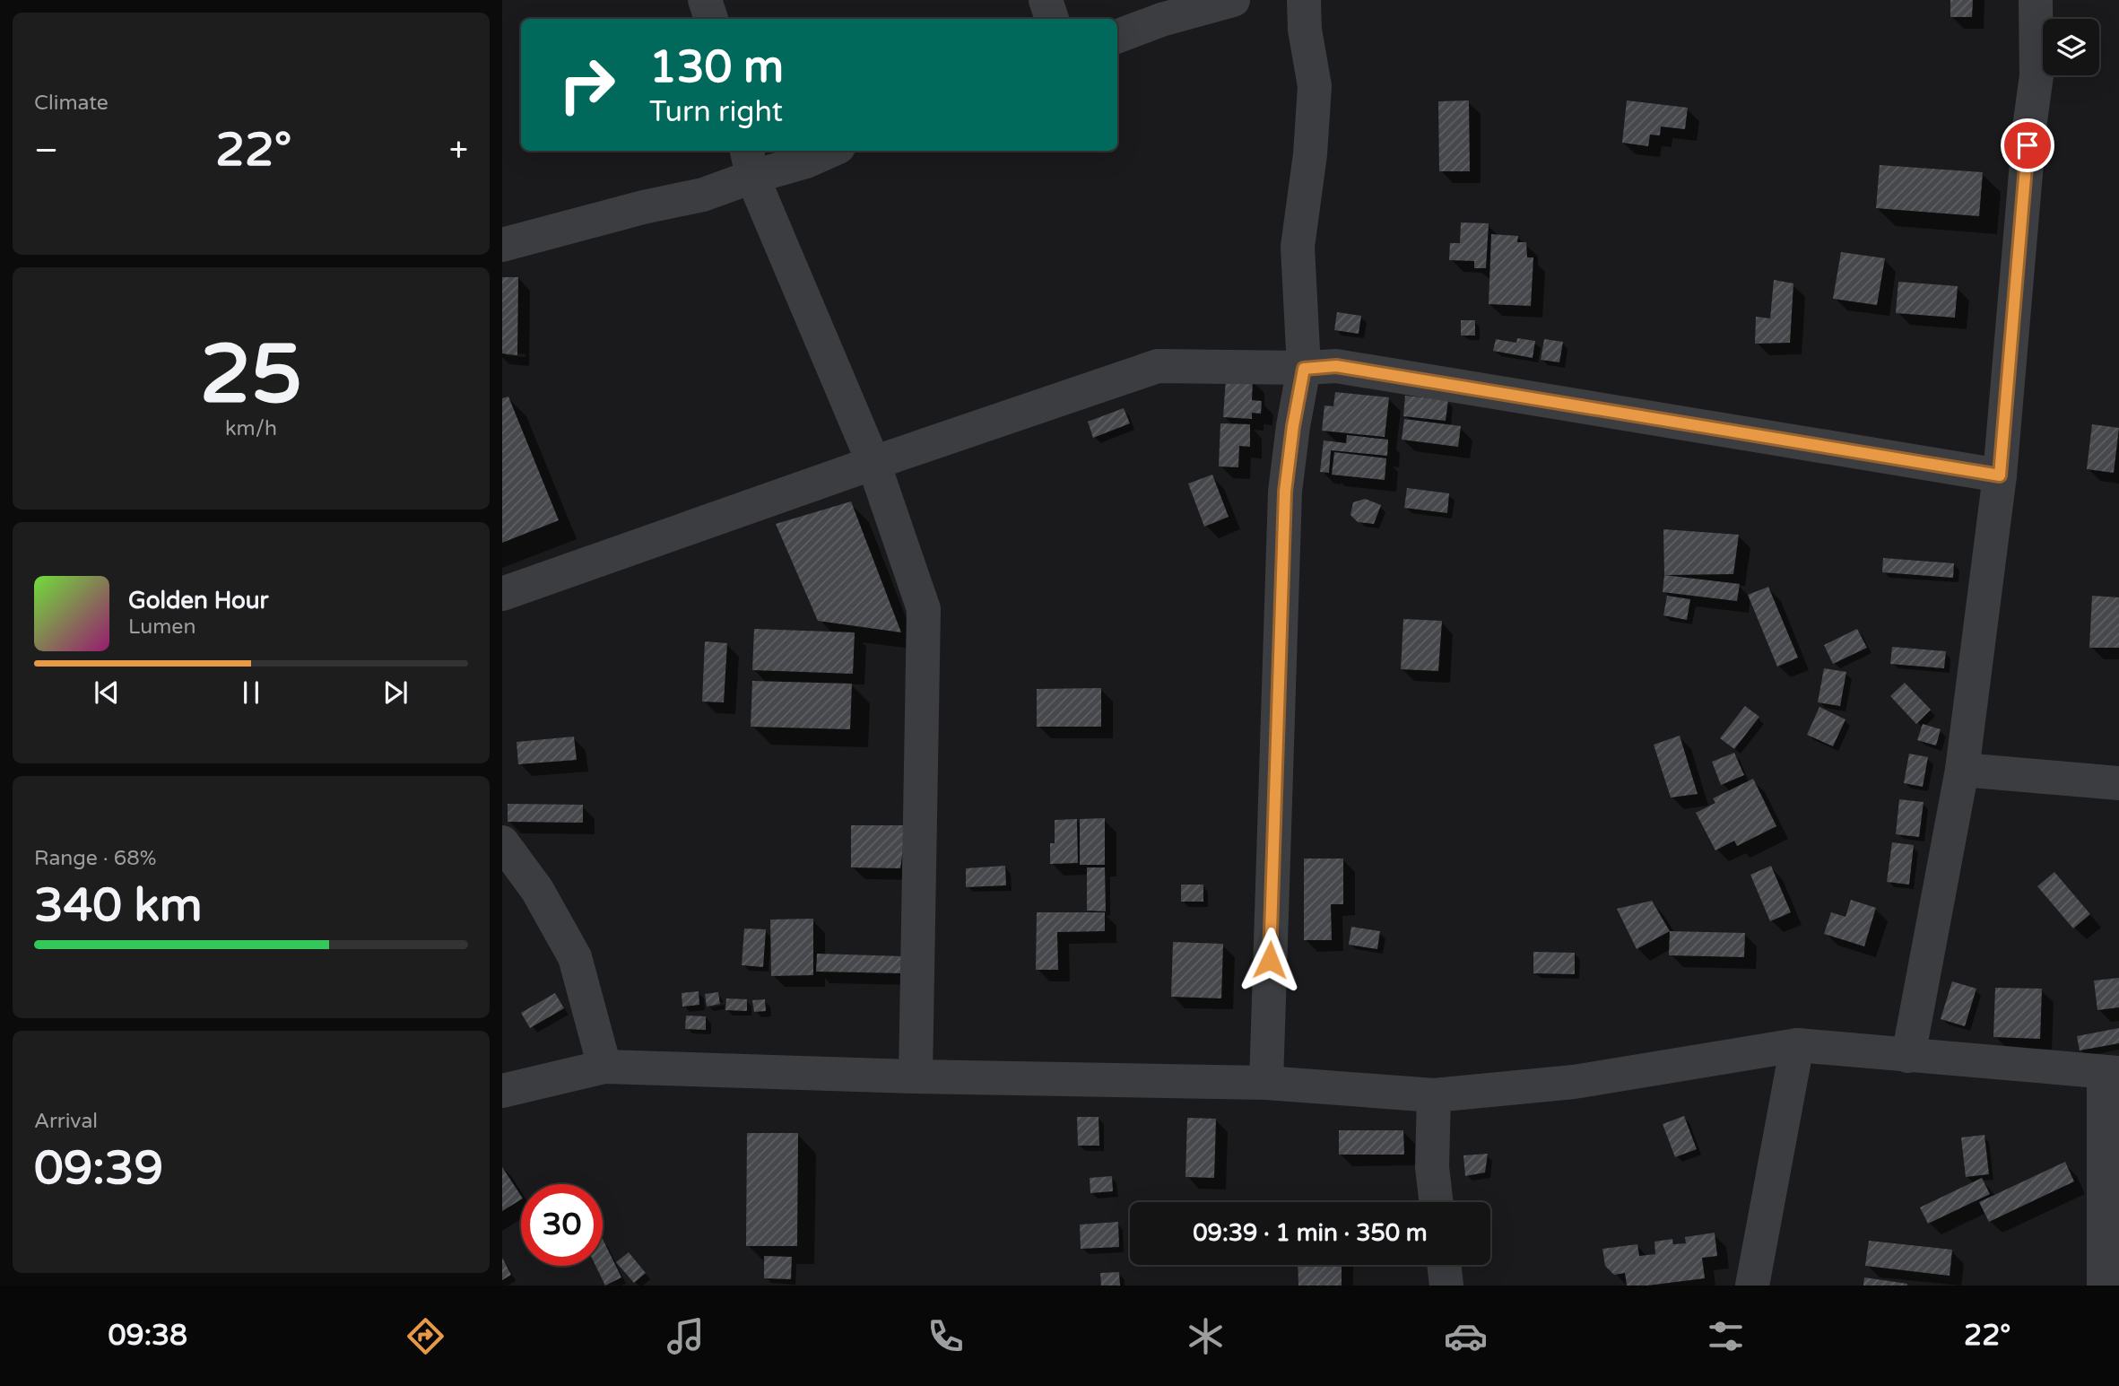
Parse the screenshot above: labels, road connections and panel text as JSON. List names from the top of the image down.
{
  "page": {
    "tile": [
      "Climate",
      ["25", "km/h"],
      ["Range · 68%", "340 km"],
      ["Arrival", "09:39"]
    ],
    "turn": ["130 m", "Turn right"],
    "heat": ["−", "22°", "+"],
    "song": ["Golden Hour", "Lumen"],
    "limit": "30",
    "trip": "09:39 · 1 min · 350 m",
    "tabs": ["09:38", "22°"]
  }
}
